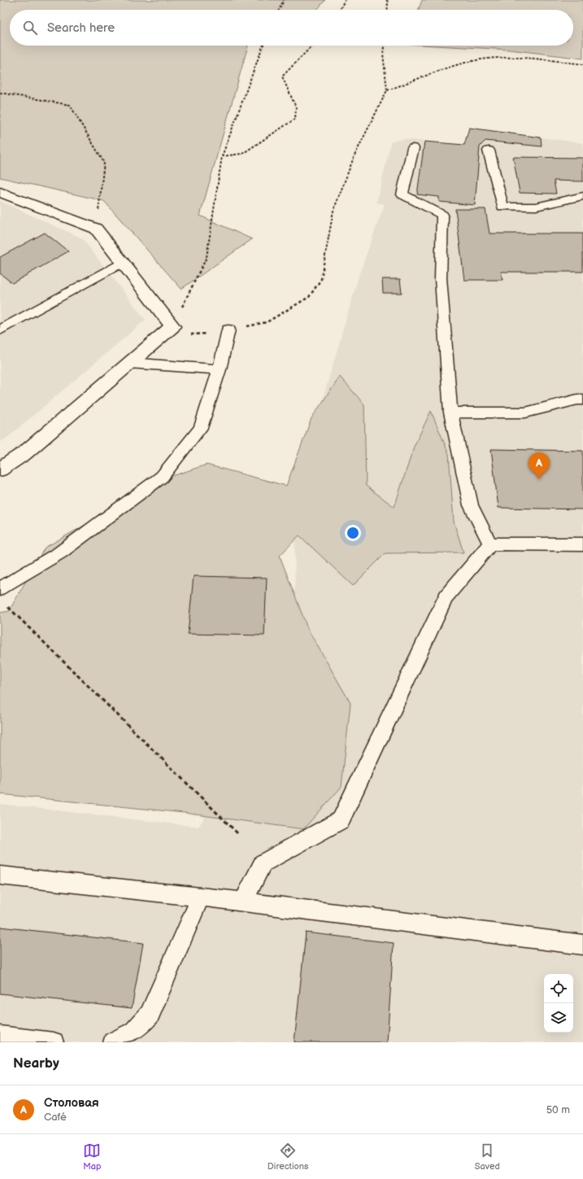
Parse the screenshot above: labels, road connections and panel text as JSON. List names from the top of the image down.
{
  "page": {
    "search": "Search here",
    "pins": "A",
    "heading": "Nearby",
    "list": [
      {
        "mark": "A",
        "name": "Столовая",
        "note": "Café",
        "value": "50 m"
      }
    ],
    "nav": ["Map", "Directions", "Saved"]
  }
}
